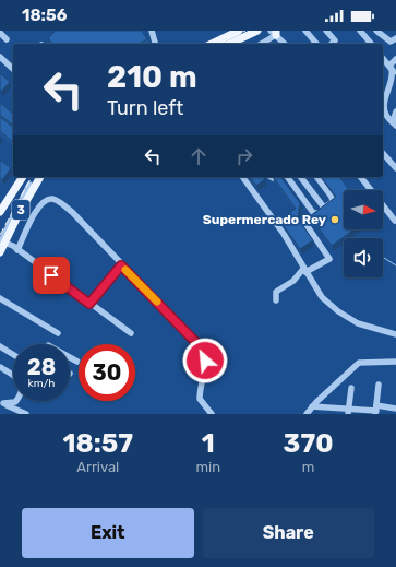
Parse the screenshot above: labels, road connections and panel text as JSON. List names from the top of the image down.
{
  "streets": {
    "main road": ["3"]
  },
  "places": ["Supermercado Rey"],
  "north": "right",
  "page": {
    "status": "18:56",
    "turn": ["210 m", "Turn left"],
    "speed": "28 km/h",
    "limit": "30",
    "eta": [
      "18:57",
      "Arrival",
      "1",
      "min",
      "370",
      "m"
    ],
    "buttons": ["Exit", "Share"]
  }
}
